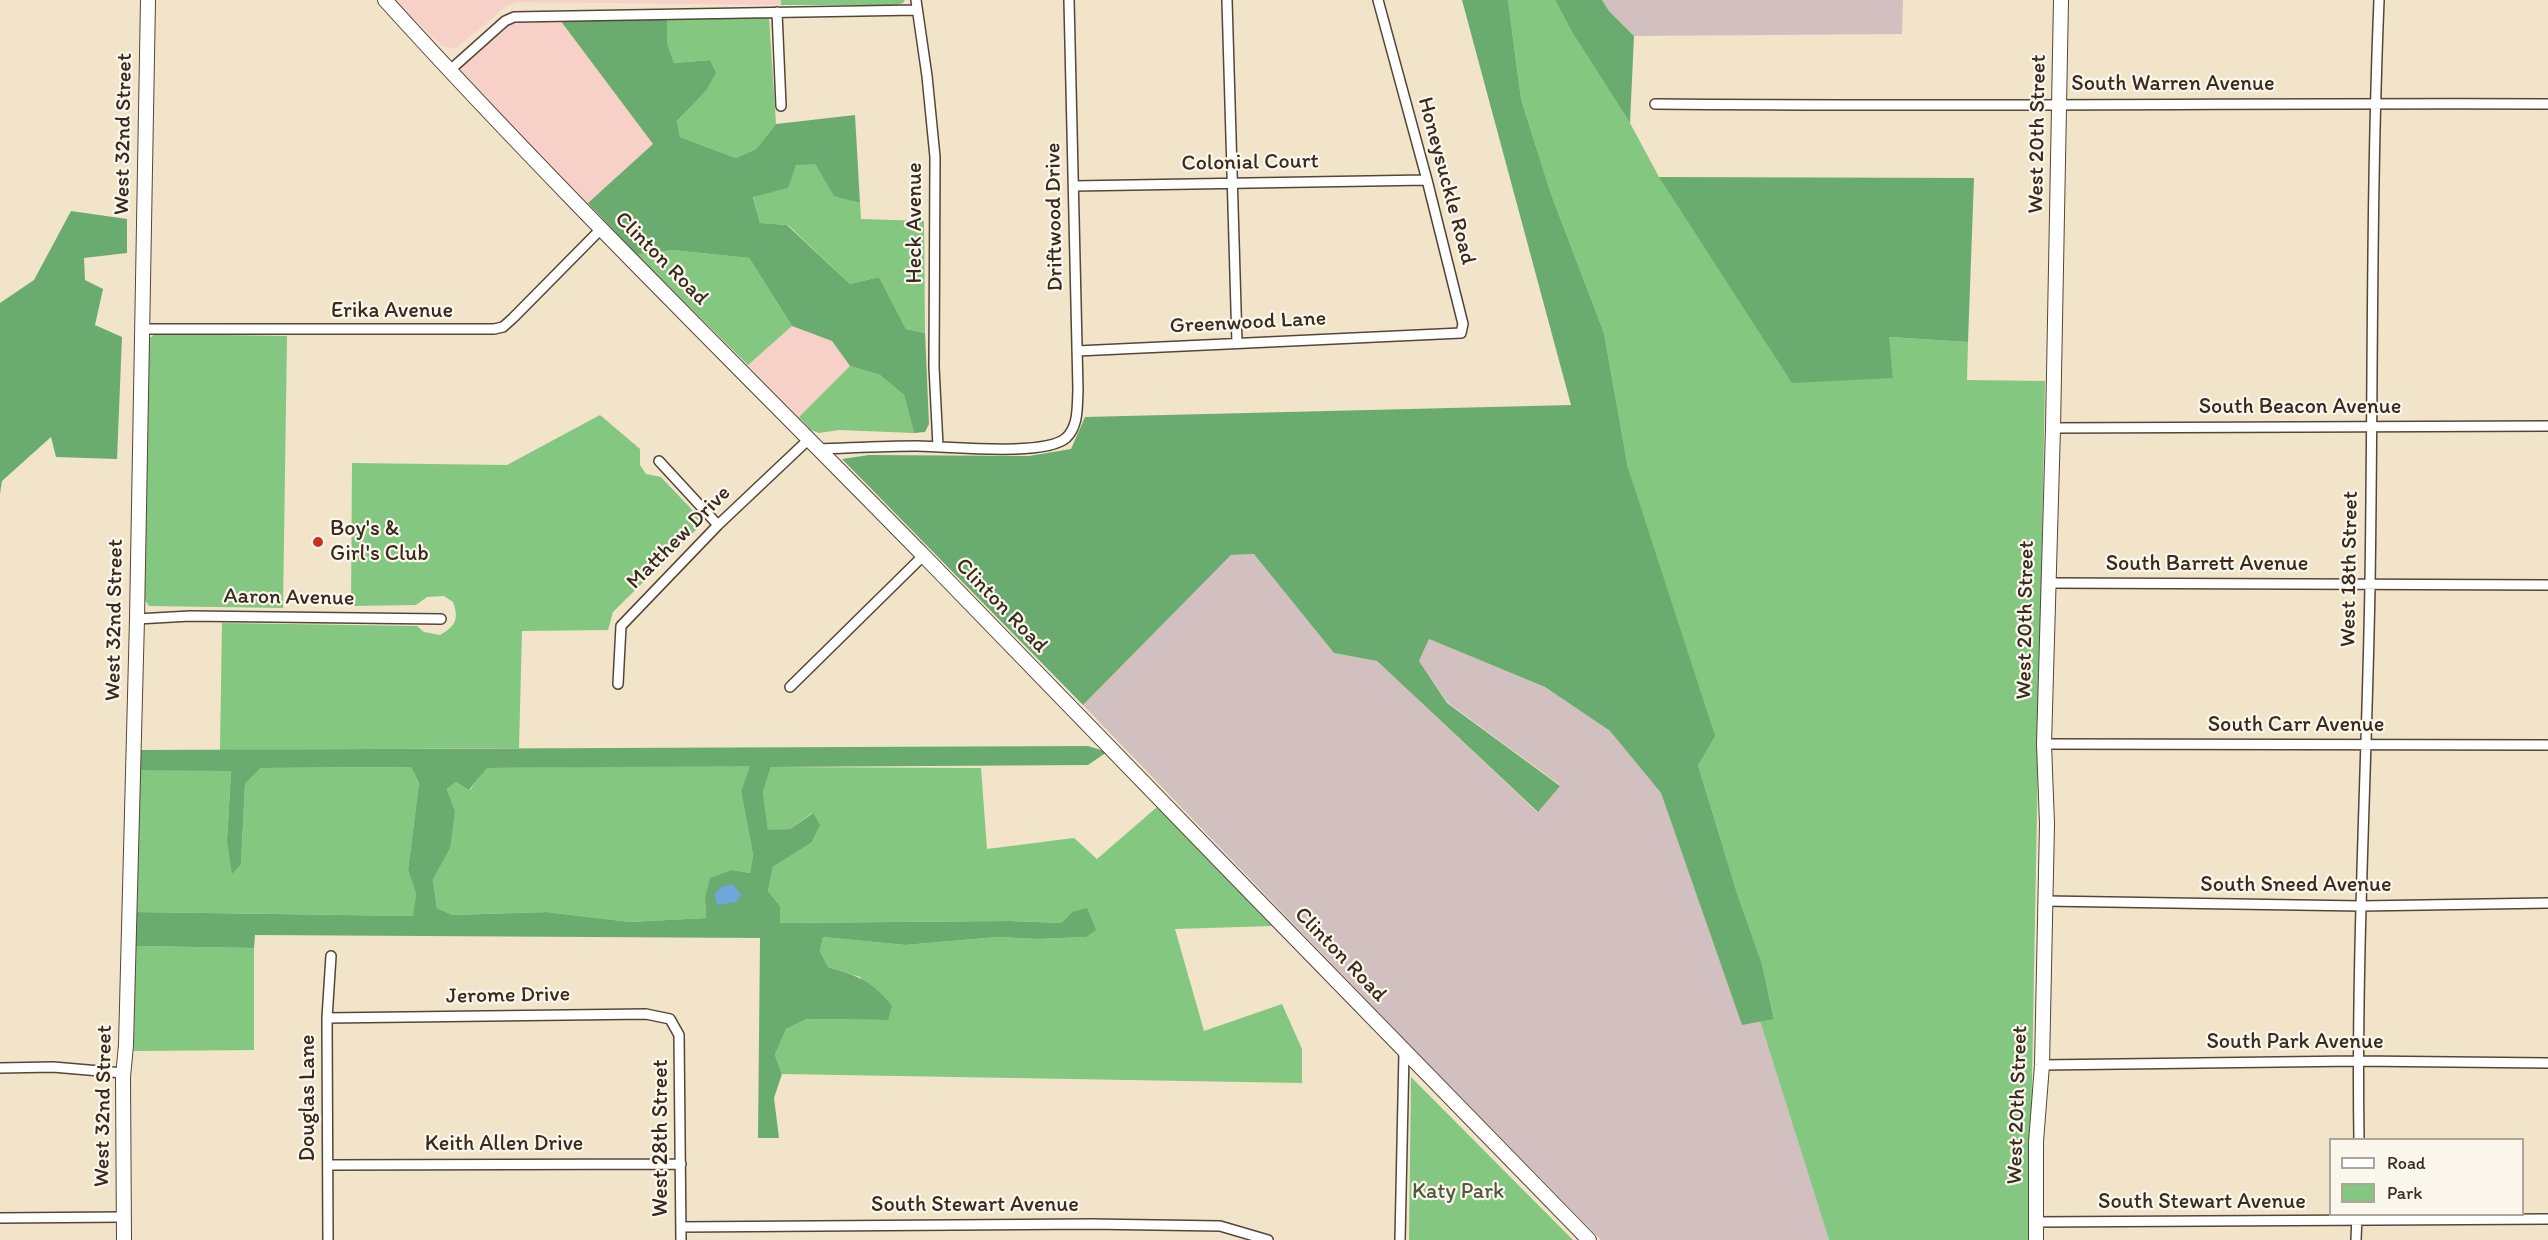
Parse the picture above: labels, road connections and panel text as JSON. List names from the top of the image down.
{
  "streets": {
    "street": [
      "South Warren Avenue",
      "West 32nd Street",
      "West 20th Street",
      "Colonial Court",
      "Honeysuckle Road",
      "Driftwood Drive",
      "Heck Avenue",
      "Clinton Road",
      "Erika Avenue",
      "Greenwood Lane",
      "South Beacon Avenue",
      "Matthew Drive",
      "South Barrett Avenue",
      "West 18th Street",
      "Aaron Avenue",
      "South Carr Avenue",
      "South Sneed Avenue",
      "Jerome Drive",
      "South Park Avenue",
      "Douglas Lane",
      "West 28th Street",
      "Keith Allen Drive",
      "South Stewart Avenue"
    ]
  },
  "crossings": [
    ["South Warren Avenue", "West 20th Street"],
    ["South Warren Avenue", "West 18th Street"],
    ["West 32nd Street", "Erika Avenue"],
    ["West 32nd Street", "Aaron Avenue"],
    ["West 20th Street", "South Beacon Avenue"],
    ["West 20th Street", "South Barrett Avenue"],
    ["West 20th Street", "South Carr Avenue"],
    ["West 20th Street", "South Sneed Avenue"],
    ["West 20th Street", "South Park Avenue"],
    ["West 20th Street", "South Stewart Avenue"],
    ["Colonial Court", "Honeysuckle Road"],
    ["Colonial Court", "Driftwood Drive"],
    ["Honeysuckle Road", "Greenwood Lane"],
    ["Driftwood Drive", "Heck Avenue"],
    ["Driftwood Drive", "Greenwood Lane"],
    ["Clinton Road", "Erika Avenue"],
    ["Clinton Road", "Matthew Drive"],
    ["South Beacon Avenue", "West 18th Street"],
    ["South Barrett Avenue", "West 18th Street"],
    ["West 18th Street", "South Carr Avenue"],
    ["West 18th Street", "South Sneed Avenue"],
    ["West 18th Street", "South Park Avenue"],
    ["Jerome Drive", "Douglas Lane"],
    ["Jerome Drive", "West 28th Street"],
    ["Douglas Lane", "Keith Allen Drive"],
    ["West 28th Street", "Keith Allen Drive"],
    ["West 28th Street", "South Stewart Avenue"]
  ],
  "parks": ["Katy Park"],
  "places": ["Boy's & Girl's Club"],
  "legend": ["Road", "Park"]
}
